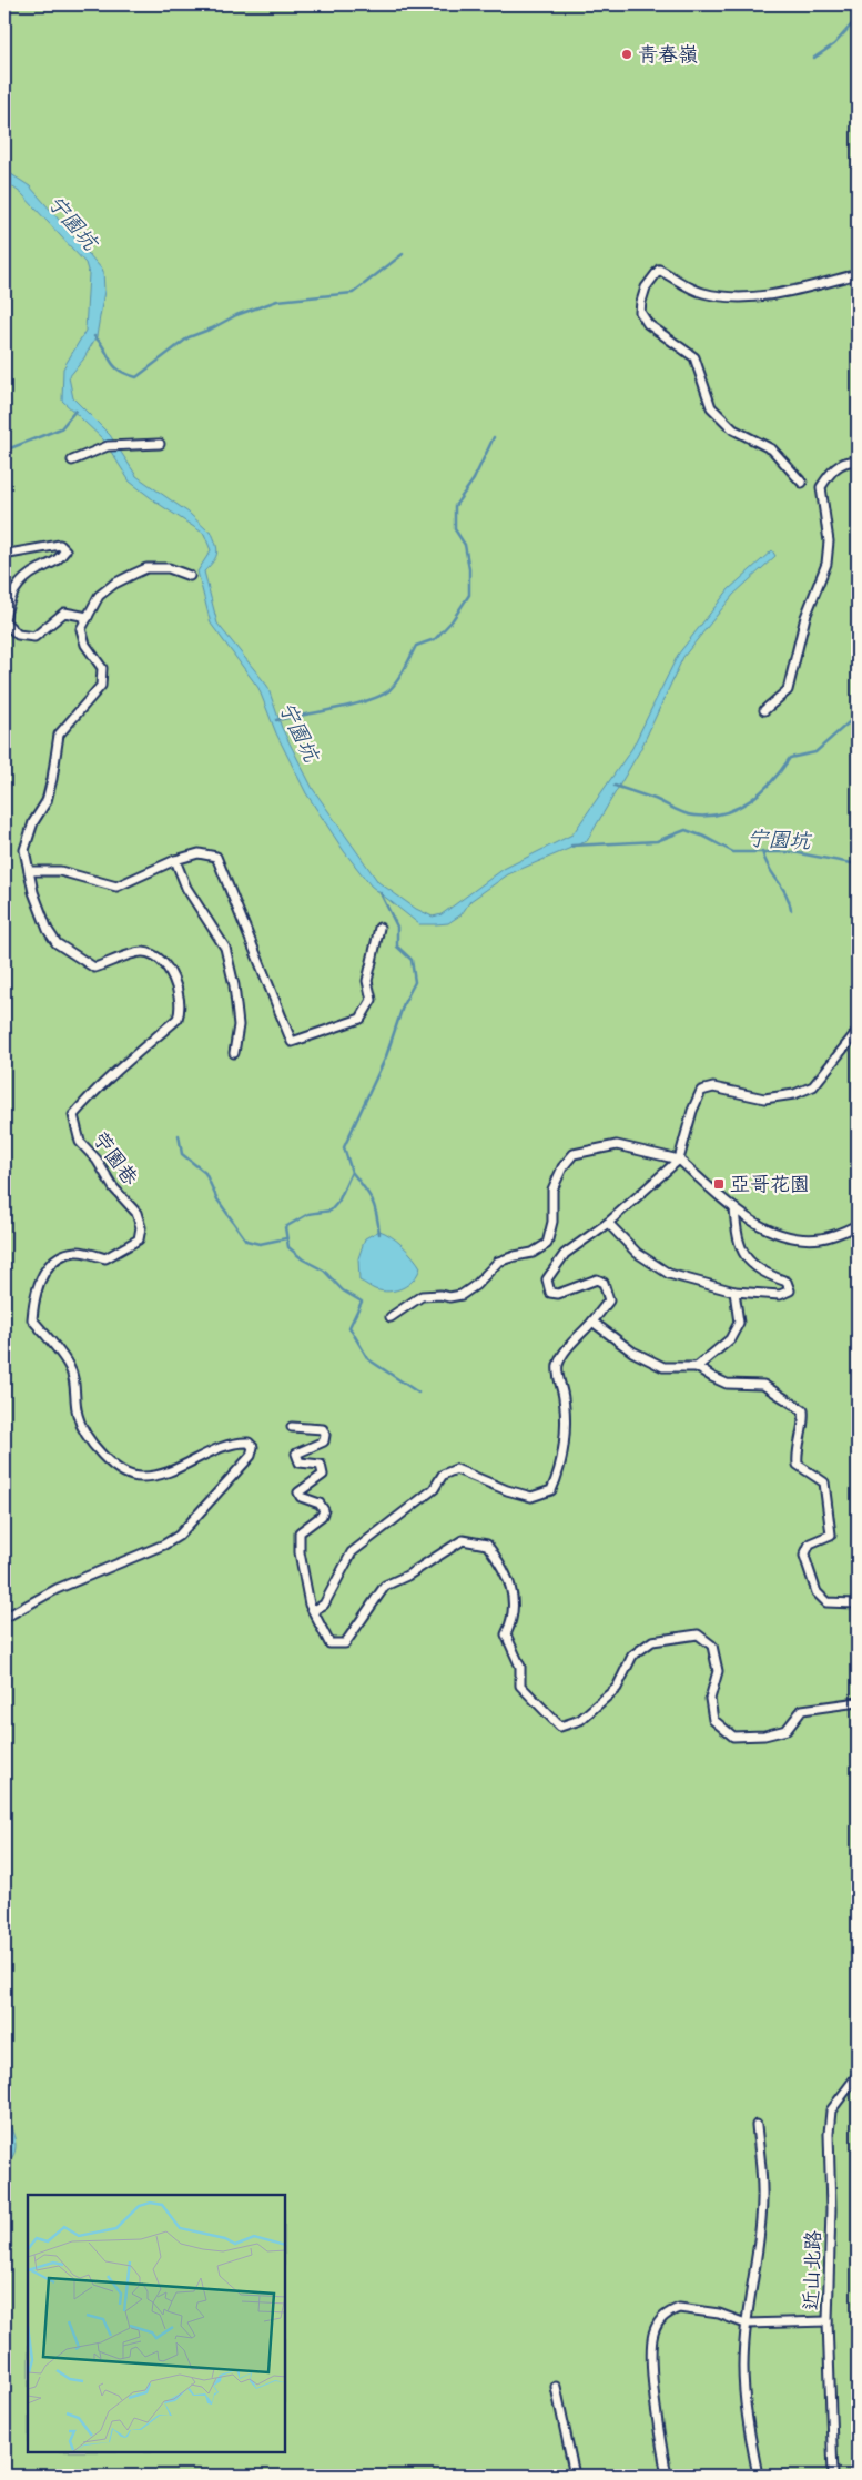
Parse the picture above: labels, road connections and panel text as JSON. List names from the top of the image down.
{
  "streets": {
    "street": ["苧園巷", "近山北路"]
  },
  "water": ["宁園坑"],
  "places": {
    "other": ["青春嶺"],
    "transit": ["亞哥花園"]
  }
}
